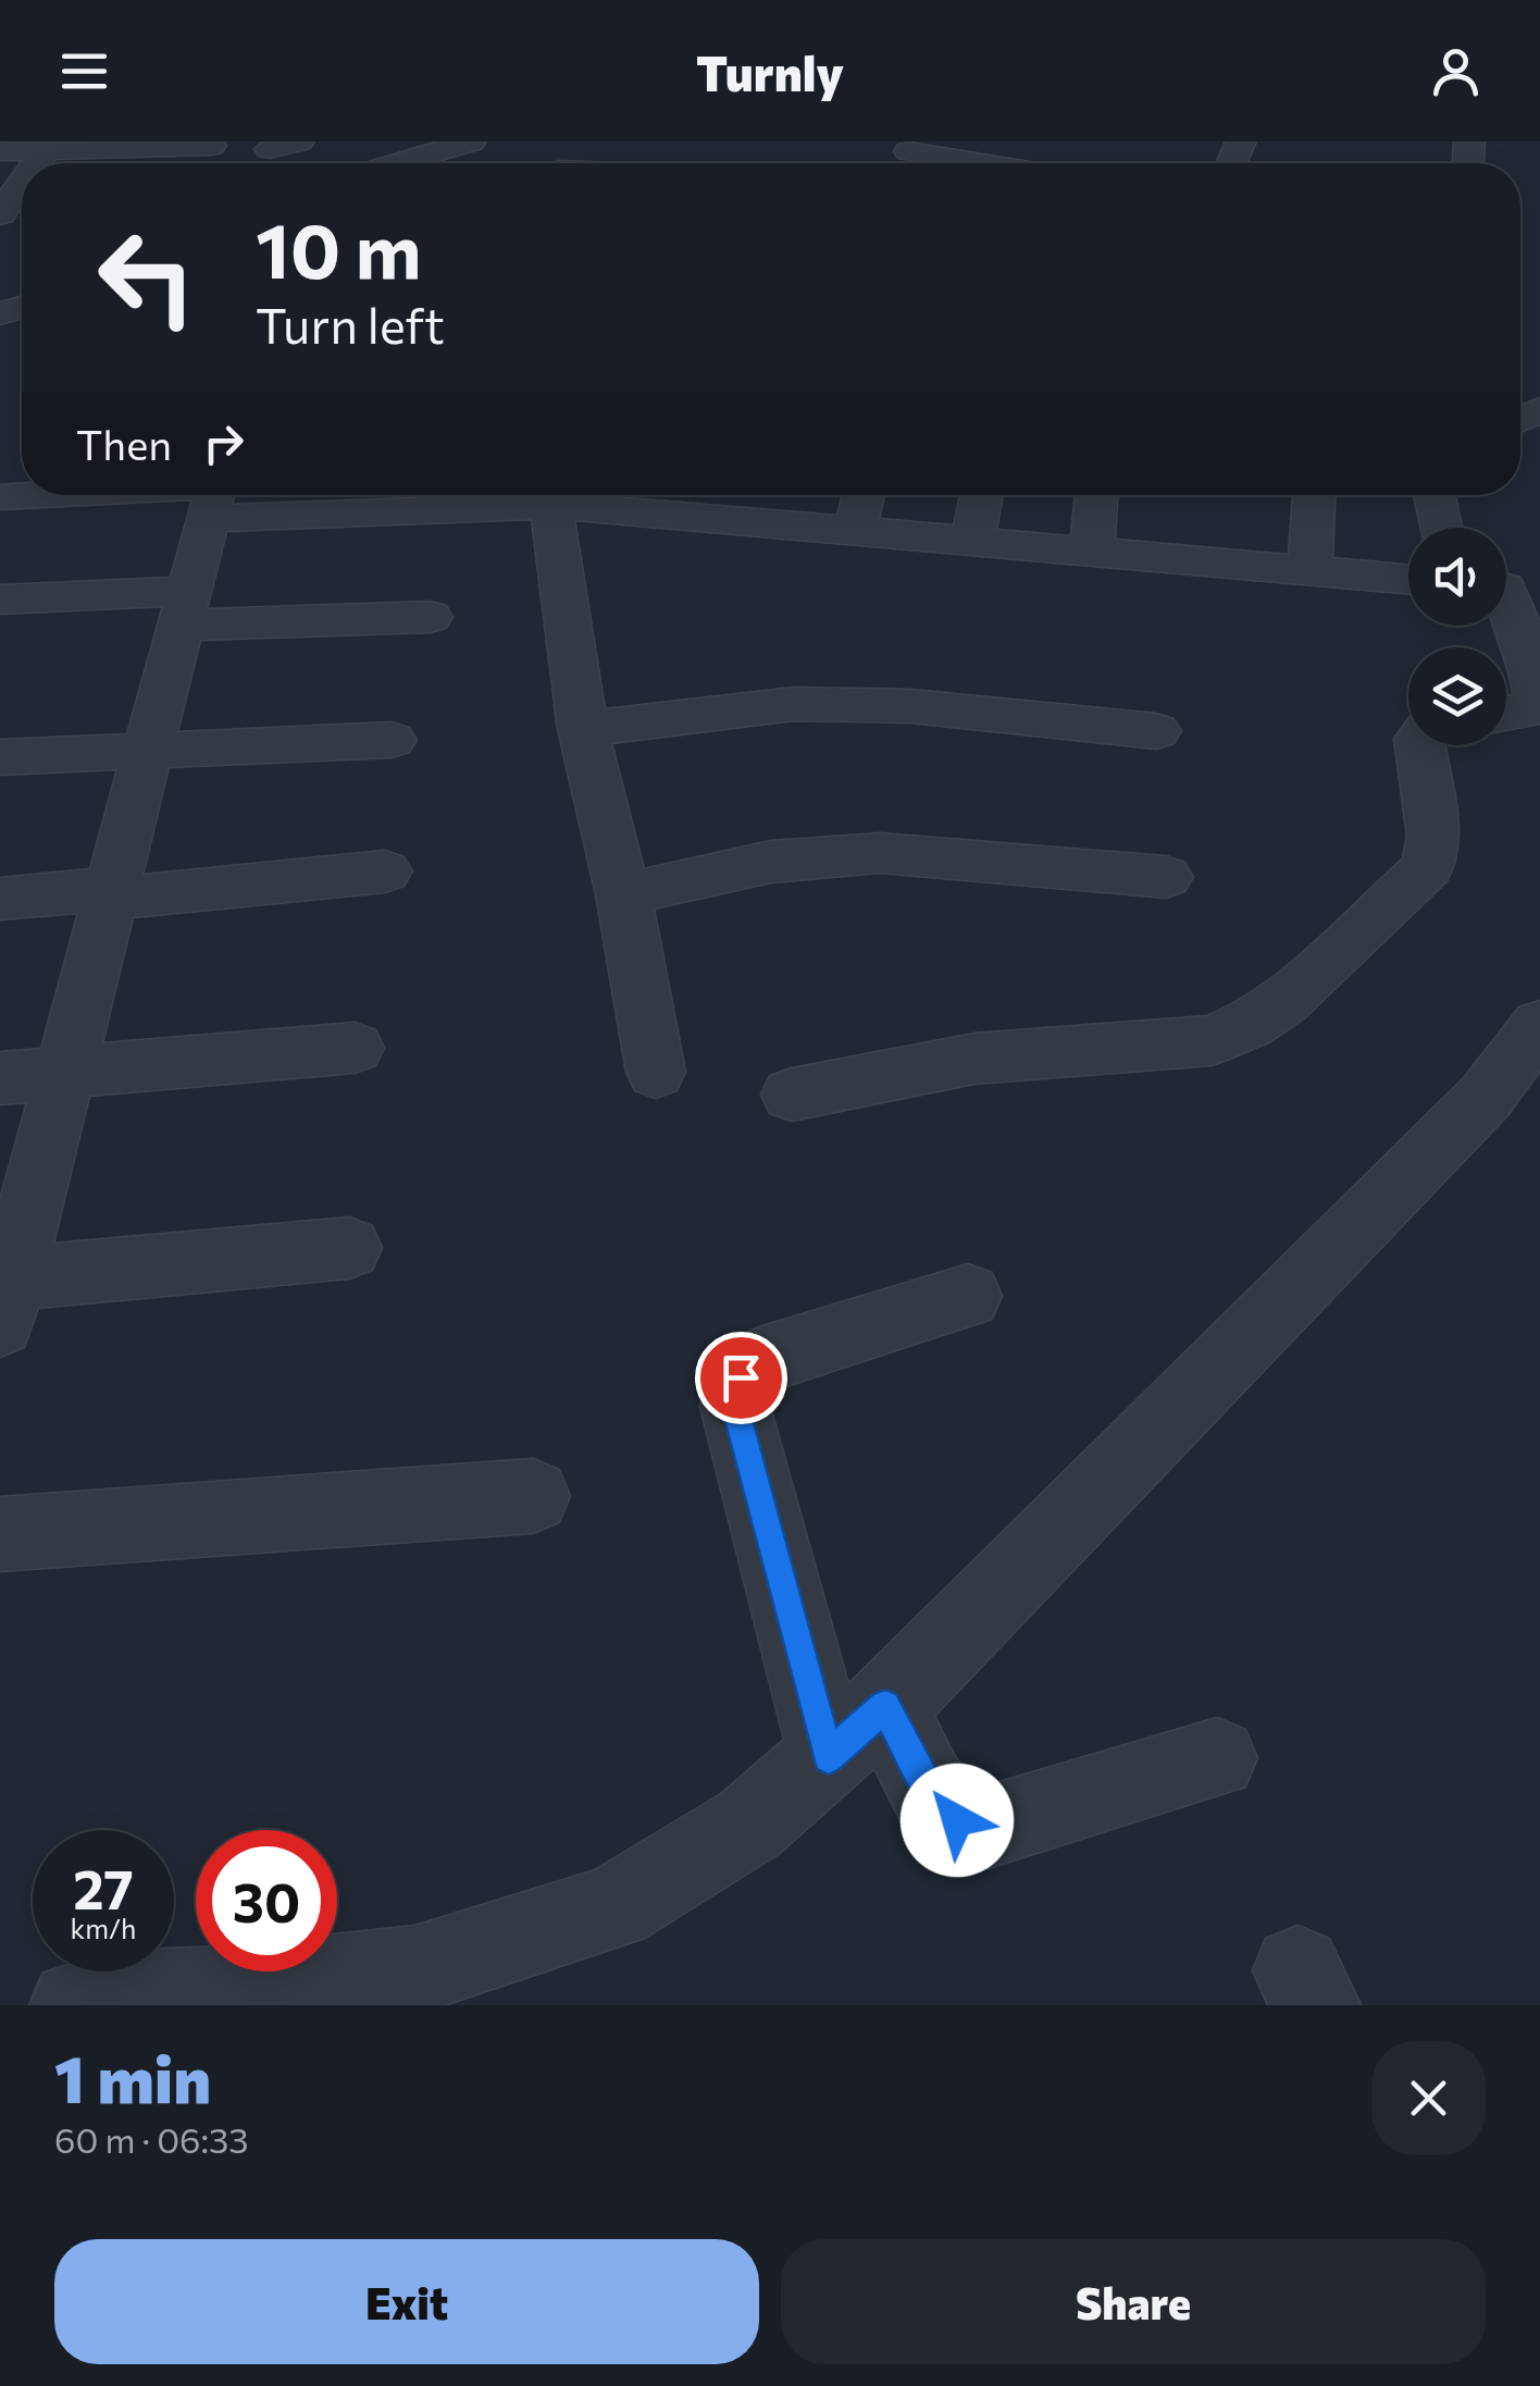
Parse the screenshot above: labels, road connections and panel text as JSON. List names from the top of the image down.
{
  "page": {
    "header": "Turnly",
    "turn": ["10 m", "Turn left"],
    "then": "Then",
    "speed": "27 km/h",
    "limit": "30",
    "heading": ["1 min", "60 m · 06:33"],
    "buttons": ["Exit", "Share"]
  }
}
